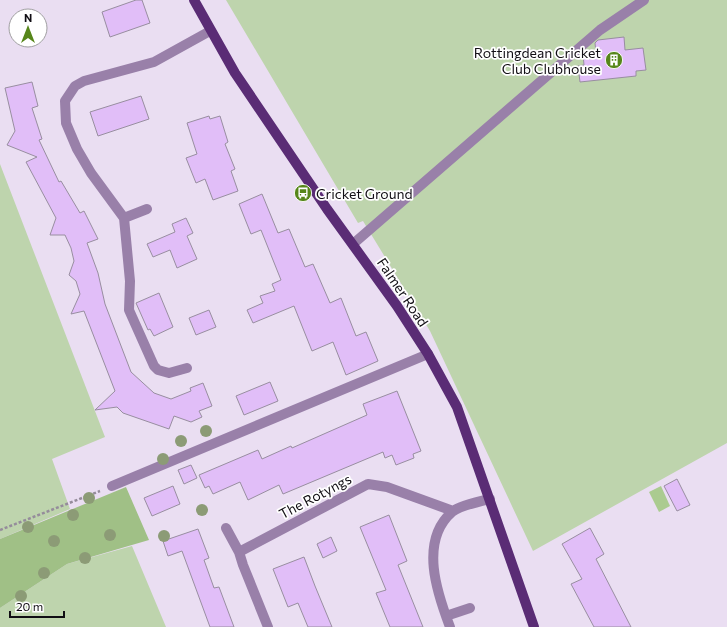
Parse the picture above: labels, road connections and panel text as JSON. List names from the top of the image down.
{
  "streets": {
    "main road": ["Falmer Road"],
    "street": ["The Rotyngs"]
  },
  "places": {
    "building": ["Rottingdean Cricket Club Clubhouse"],
    "bus stop": ["Cricket Ground"]
  },
  "scale_bar": "20 m",
  "north": "top"
}
